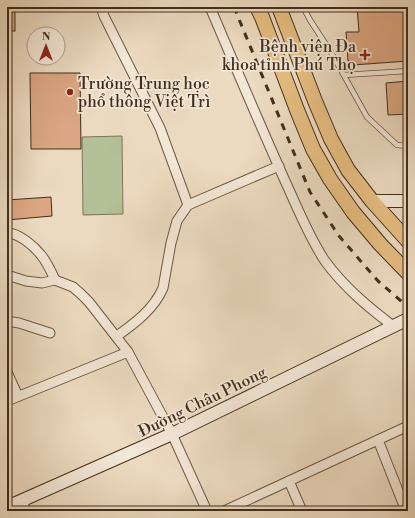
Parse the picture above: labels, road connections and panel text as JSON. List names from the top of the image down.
{
  "streets": {
    "street": ["Đường Châu Phong"]
  },
  "places": {
    "health": ["Bệnh viện Đa khoa tỉnh Phú Thọ"],
    "other": ["Trường Trung học phổ thông Việt Trì"]
  },
  "north": "top"
}
